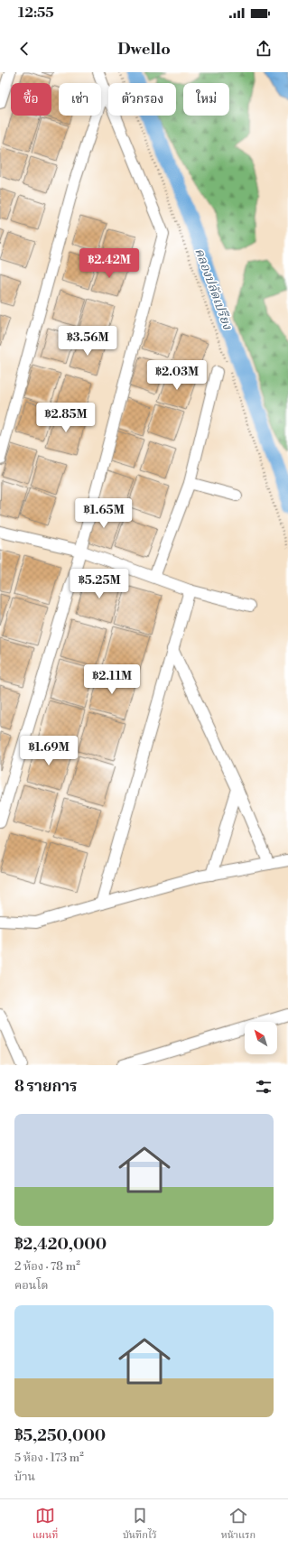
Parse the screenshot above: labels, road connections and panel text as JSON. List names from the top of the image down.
{
  "water": ["คลองปลัดเปรียง"],
  "north": "top left",
  "page": {
    "status": "12:55",
    "header": "Dwello",
    "chip": [
      "ซื้อ",
      "เช่า",
      "ตัวกรอง",
      "ใหม่"
    ],
    "price": [
      "฿2.42M",
      "฿3.56M",
      "฿2.03M",
      "฿2.85M",
      "฿1.65M",
      "฿5.25M",
      "฿2.11M",
      "฿1.69M"
    ],
    "heading": "8 รายการ",
    "list": [
      {
        "name": "฿2,420,000",
        "note": "2 ห้อง · 78 m² · คอนโด"
      },
      {
        "name": "฿5,250,000",
        "note": "5 ห้อง · 173 m² · บ้าน"
      }
    ],
    "tabs": ["แผนที่", "บันทึกไว้", "หน้าแรก"]
  }
}
